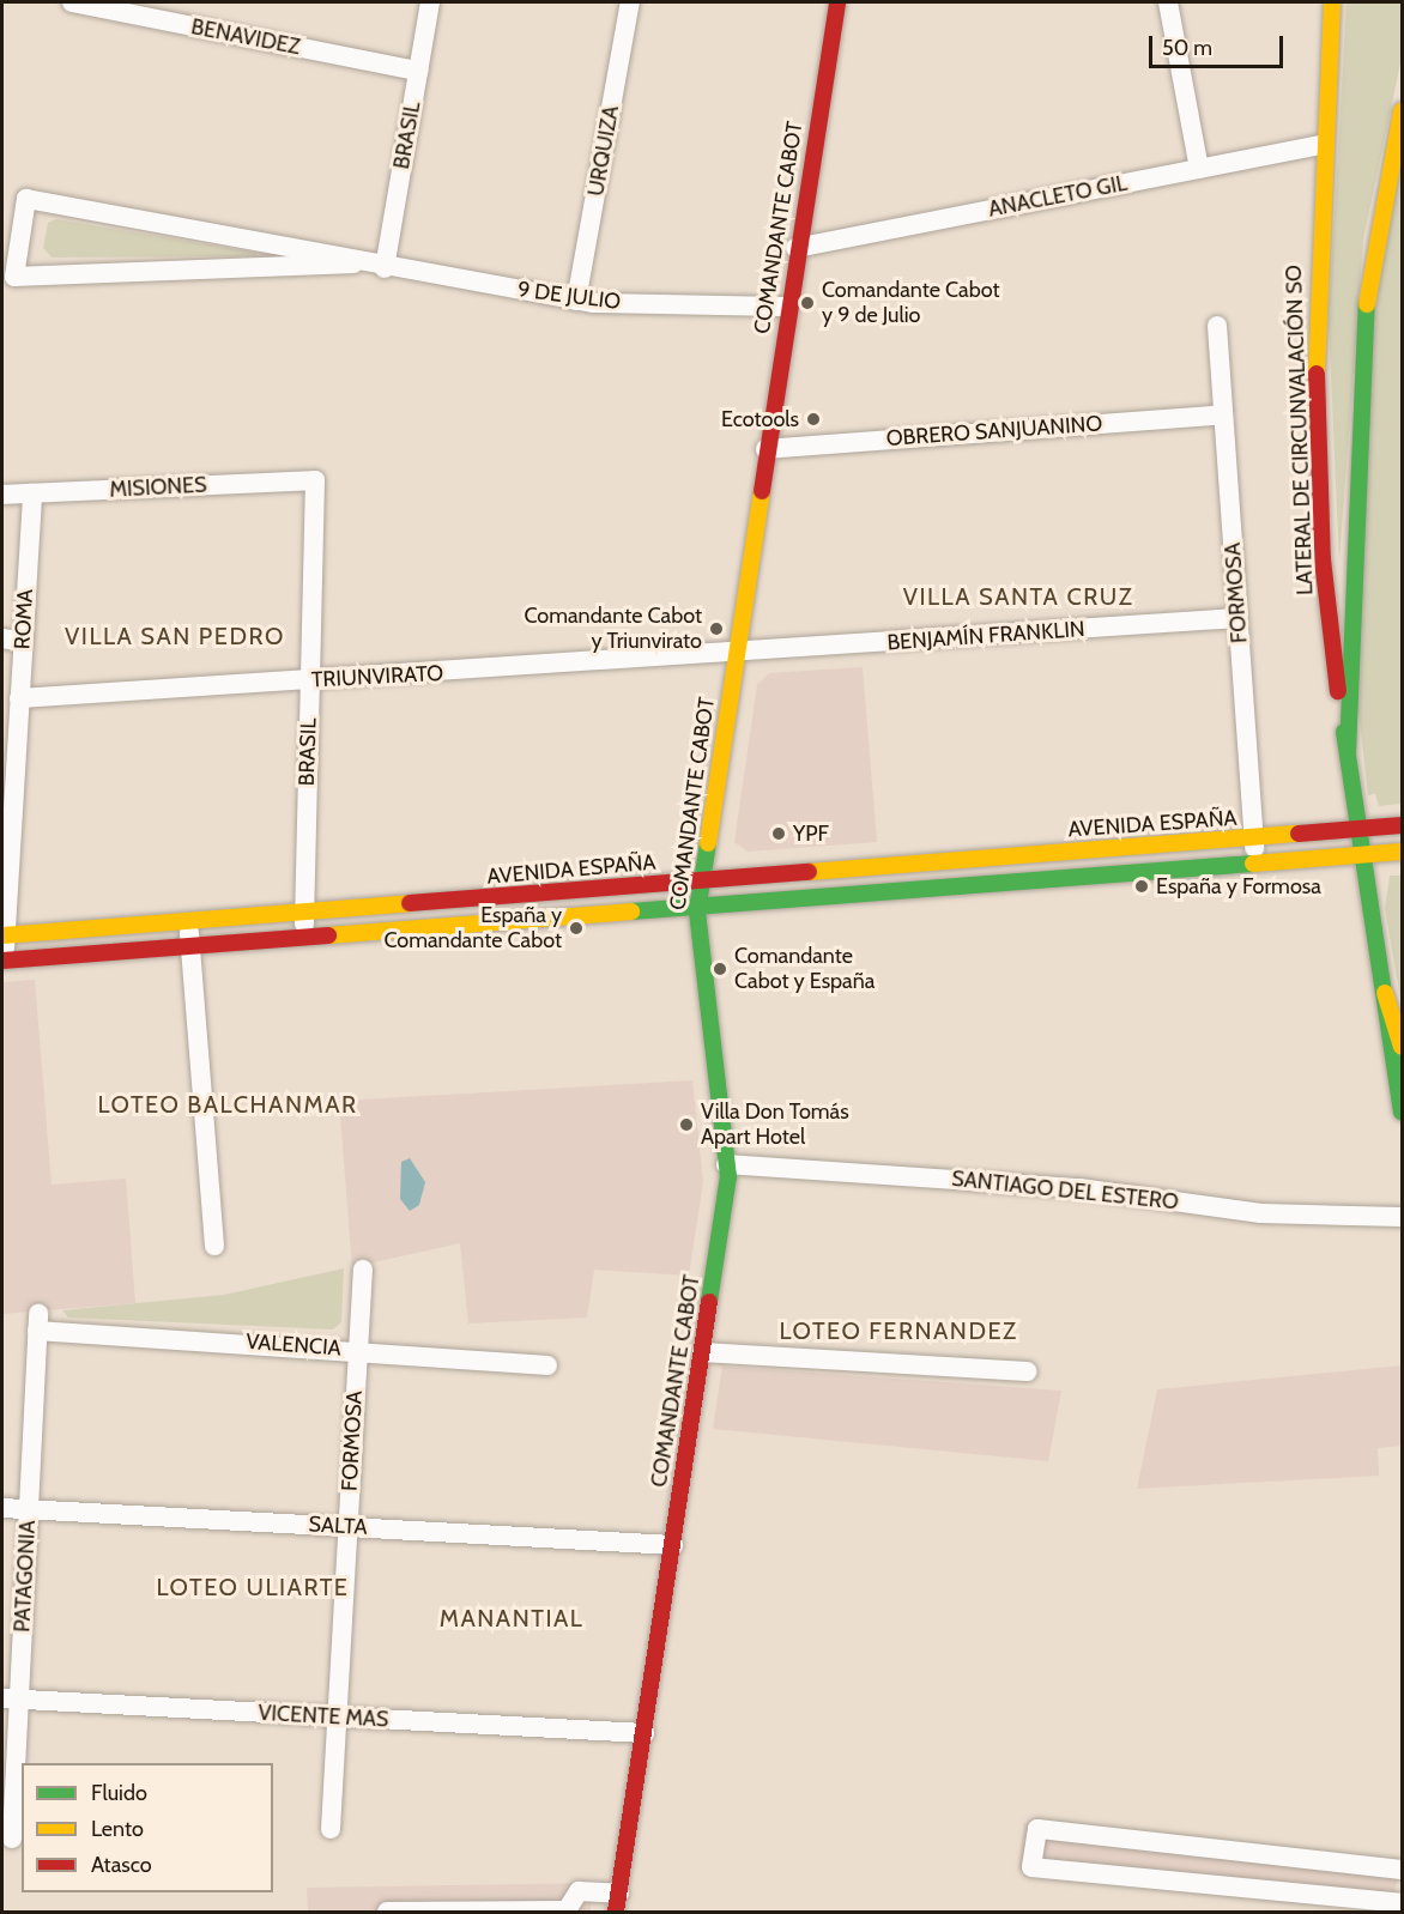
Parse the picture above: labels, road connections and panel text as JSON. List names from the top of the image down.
{
  "streets": {
    "main road": ["COMANDANTE CABOT", "LATERAL DE CIRCUNVALACIÓN SO", "AVENIDA ESPAÑA"],
    "street": [
      "BENAVIDEZ",
      "BRASIL",
      "URQUIZA",
      "ANACLETO GIL",
      "9 DE JULIO",
      "OBRERO SANJUANINO",
      "MISIONES",
      "FORMOSA",
      "ROMA",
      "BENJAMÍN FRANKLIN",
      "TRIUNVIRATO",
      "SANTIAGO DEL ESTERO",
      "VALENCIA",
      "SALTA",
      "PATAGONIA",
      "VICENTE MAS"
    ]
  },
  "crossings": [
    ["BENAVIDEZ", "BRASIL"],
    ["BRASIL", "9 DE JULIO"],
    ["BRASIL", "MISIONES"],
    ["BRASIL", "TRIUNVIRATO"],
    ["BRASIL", "AVENIDA ESPAÑA"],
    ["URQUIZA", "9 DE JULIO"],
    ["ANACLETO GIL", "COMANDANTE CABOT"],
    ["ANACLETO GIL", "LATERAL DE CIRCUNVALACIÓN SO"],
    ["COMANDANTE CABOT", "9 DE JULIO"],
    ["COMANDANTE CABOT", "OBRERO SANJUANINO"],
    ["COMANDANTE CABOT", "BENJAMÍN FRANKLIN"],
    ["COMANDANTE CABOT", "TRIUNVIRATO"],
    ["COMANDANTE CABOT", "AVENIDA ESPAÑA"],
    ["COMANDANTE CABOT", "SANTIAGO DEL ESTERO"],
    ["COMANDANTE CABOT", "SALTA"],
    ["COMANDANTE CABOT", "VICENTE MAS"],
    ["LATERAL DE CIRCUNVALACIÓN SO", "AVENIDA ESPAÑA"],
    ["OBRERO SANJUANINO", "FORMOSA"],
    ["MISIONES", "ROMA"],
    ["FORMOSA", "BENJAMÍN FRANKLIN"],
    ["FORMOSA", "AVENIDA ESPAÑA"],
    ["FORMOSA", "VALENCIA"],
    ["FORMOSA", "SALTA"],
    ["FORMOSA", "VICENTE MAS"],
    ["ROMA", "TRIUNVIRATO"],
    ["ROMA", "AVENIDA ESPAÑA"],
    ["BENJAMÍN FRANKLIN", "TRIUNVIRATO"],
    ["VALENCIA", "PATAGONIA"],
    ["SALTA", "PATAGONIA"],
    ["PATAGONIA", "VICENTE MAS"]
  ],
  "districts": [
    "VILLA SANTA CRUZ",
    "VILLA SAN PEDRO",
    "LOTEO BALCHANMAR",
    "LOTEO FERNANDEZ",
    "LOTEO ULIARTE",
    "MANANTIAL"
  ],
  "places": [
    "Comandante Cabot y 9 de Julio",
    "Ecotools",
    "Comandante Cabot y Triunvirato",
    "YPF",
    "España y Formosa",
    "España y Comandante Cabot",
    "Comandante Cabot y España",
    "Villa Don Tomás Apart Hotel"
  ],
  "legend": ["Fluido", "Lento", "Atasco"],
  "scale_bar": "50 m"
}
